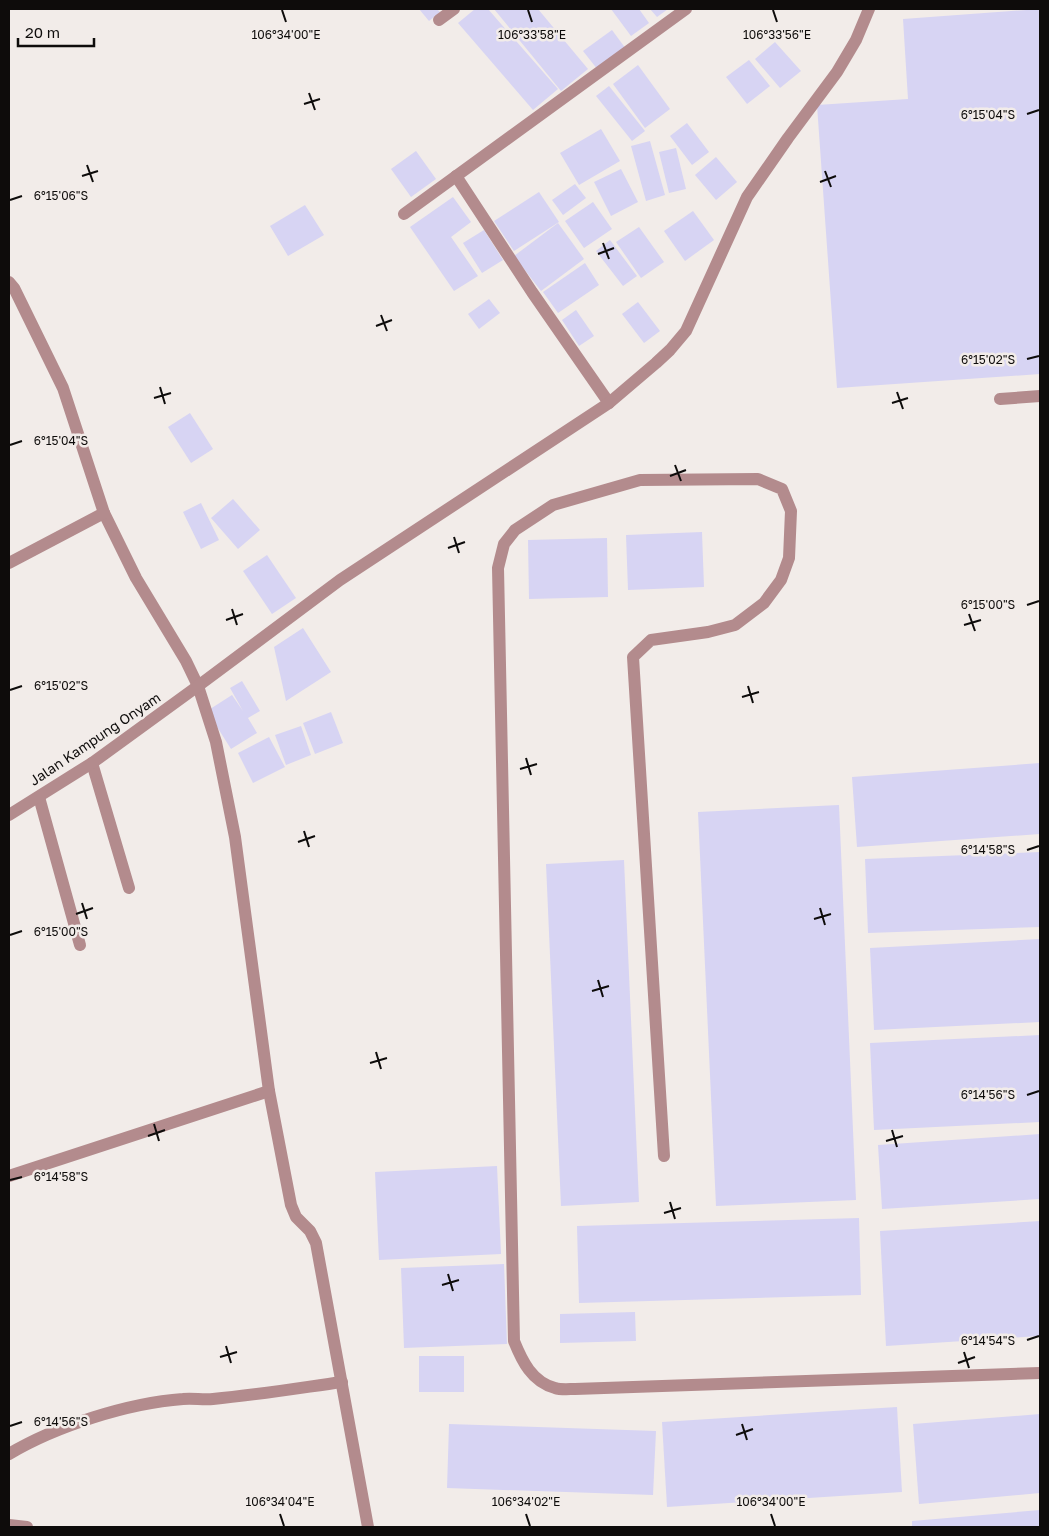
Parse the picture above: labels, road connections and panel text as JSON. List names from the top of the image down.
{
  "streets": {
    "street": ["Jalan Kampung Onyam"]
  },
  "scale_bar": "20 m",
  "coordinates": [
    "106°34'00\"E",
    "106°33'58\"E",
    "106°33'56\"E",
    "6°15'04\"S",
    "6°15'06\"S",
    "6°15'02\"S",
    "6°15'00\"S",
    "6°14'58\"S",
    "6°14'56\"S",
    "6°14'54\"S",
    "106°34'04\"E",
    "106°34'02\"E"
  ]
}
